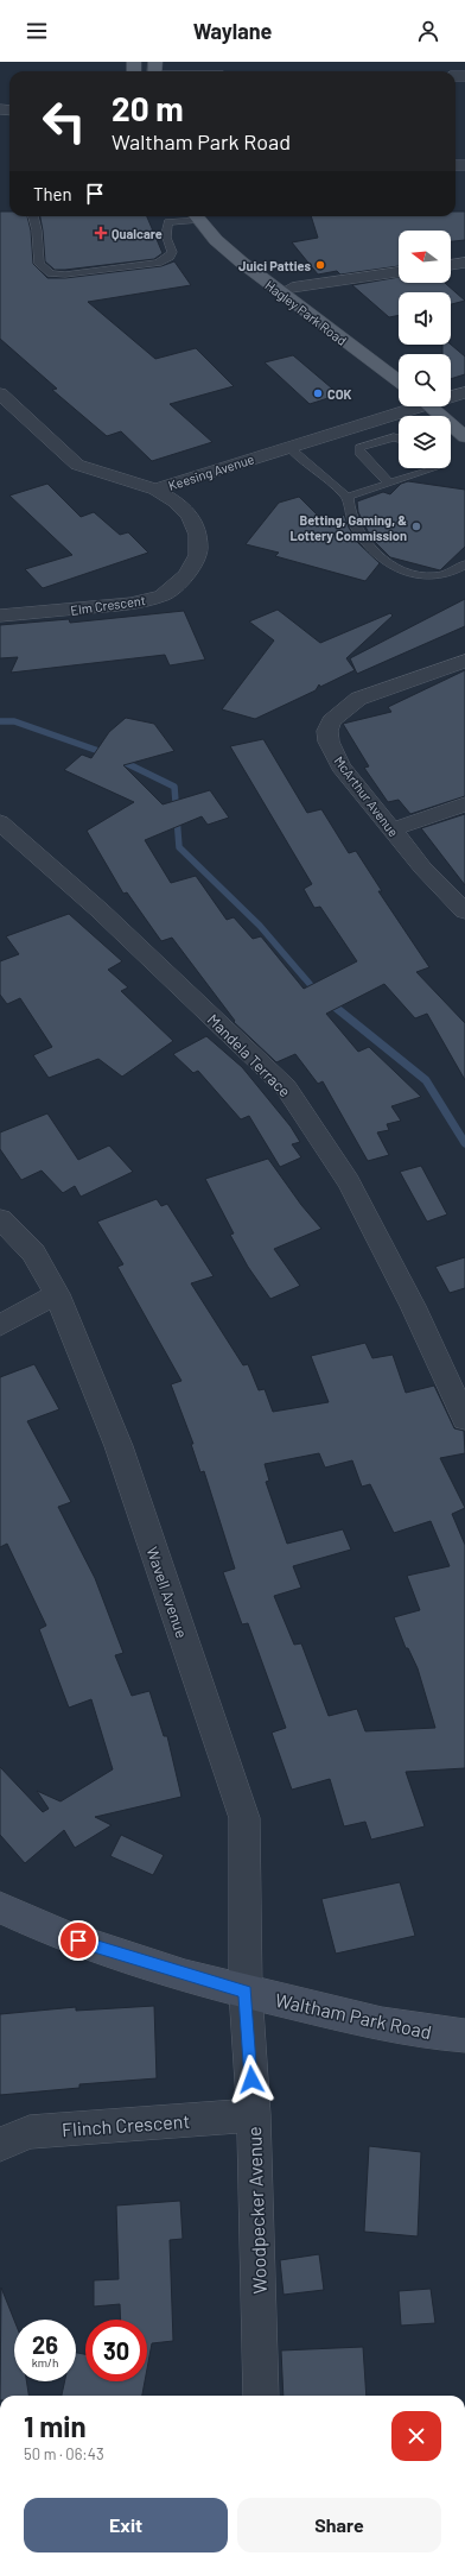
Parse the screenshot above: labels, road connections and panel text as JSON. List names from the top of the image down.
{
  "streets": {
    "main road": ["Hagley Park Road", "Waltham Park Road"],
    "street": [
      "Keesing Avenue",
      "Elm Crescent",
      "McArthur Avenue",
      "Mandela Terrace",
      "Wavell Avenue",
      "Flinch Crescent",
      "Woodpecker Avenue"
    ]
  },
  "crossings": [
    ["Keesing Avenue", "Elm Crescent"],
    ["Wavell Avenue", "Waltham Park Road"],
    ["Wavell Avenue", "Woodpecker Avenue"],
    ["Waltham Park Road", "Woodpecker Avenue"],
    ["Flinch Crescent", "Woodpecker Avenue"]
  ],
  "places": {
    "health": ["Qualcare"],
    "other": ["Juici Patties", "COK", "Betting, Gaming, & Lottery Commission"]
  },
  "north": "left",
  "page": {
    "header": "Waylane",
    "turn": ["20 m", "Waltham Park Road"],
    "then": "Then",
    "speed": "26 km/h",
    "limit": "30",
    "heading": ["1 min", "50 m · 06:43"],
    "buttons": ["Exit", "Share"]
  }
}
